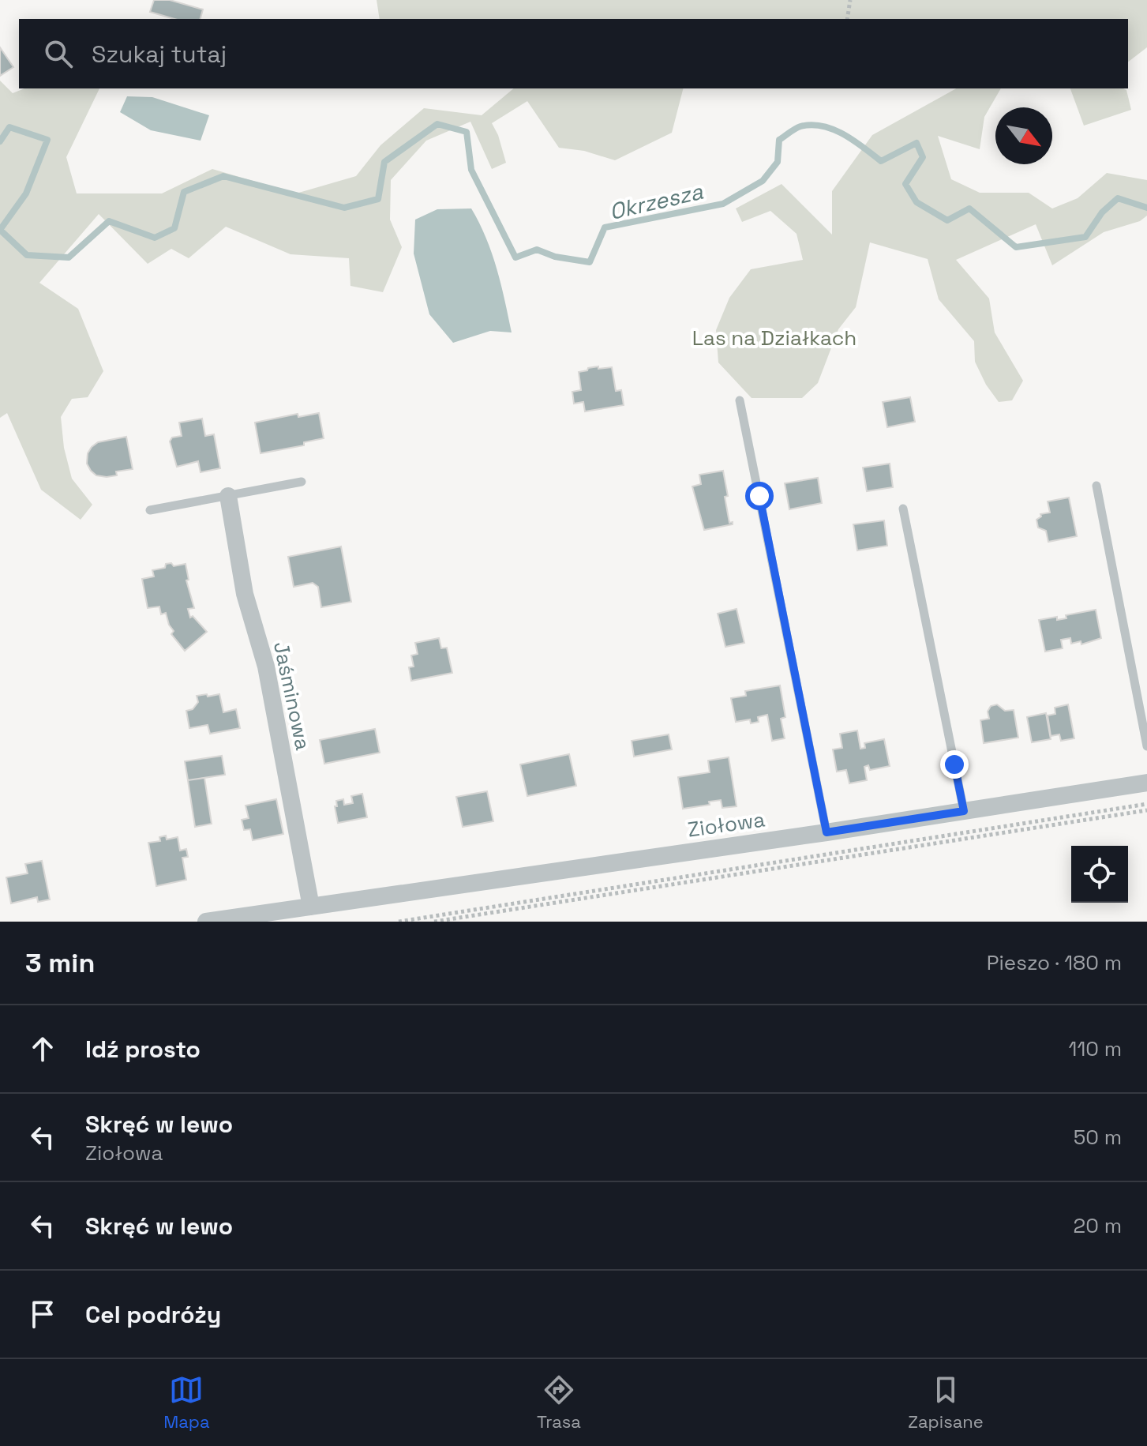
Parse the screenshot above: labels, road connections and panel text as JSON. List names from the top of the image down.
{
  "streets": {
    "street": ["Jaśminowa", "Ziołowa"]
  },
  "crossings": [
    ["Jaśminowa", "Ziołowa"]
  ],
  "water": ["Okrzesza"],
  "parks": ["Las na Działkach"],
  "north": "bottom right",
  "page": {
    "search": "Szukaj tutaj",
    "heading": ["3 min", "Pieszo · 180 m"],
    "list": [
      ["Idź prosto", "110 m"],
      ["Skręć w lewo", "Ziołowa", "50 m"],
      ["Skręć w lewo", "20 m"],
      "Cel podróży"
    ],
    "nav": ["Mapa", "Trasa", "Zapisane"]
  }
}
